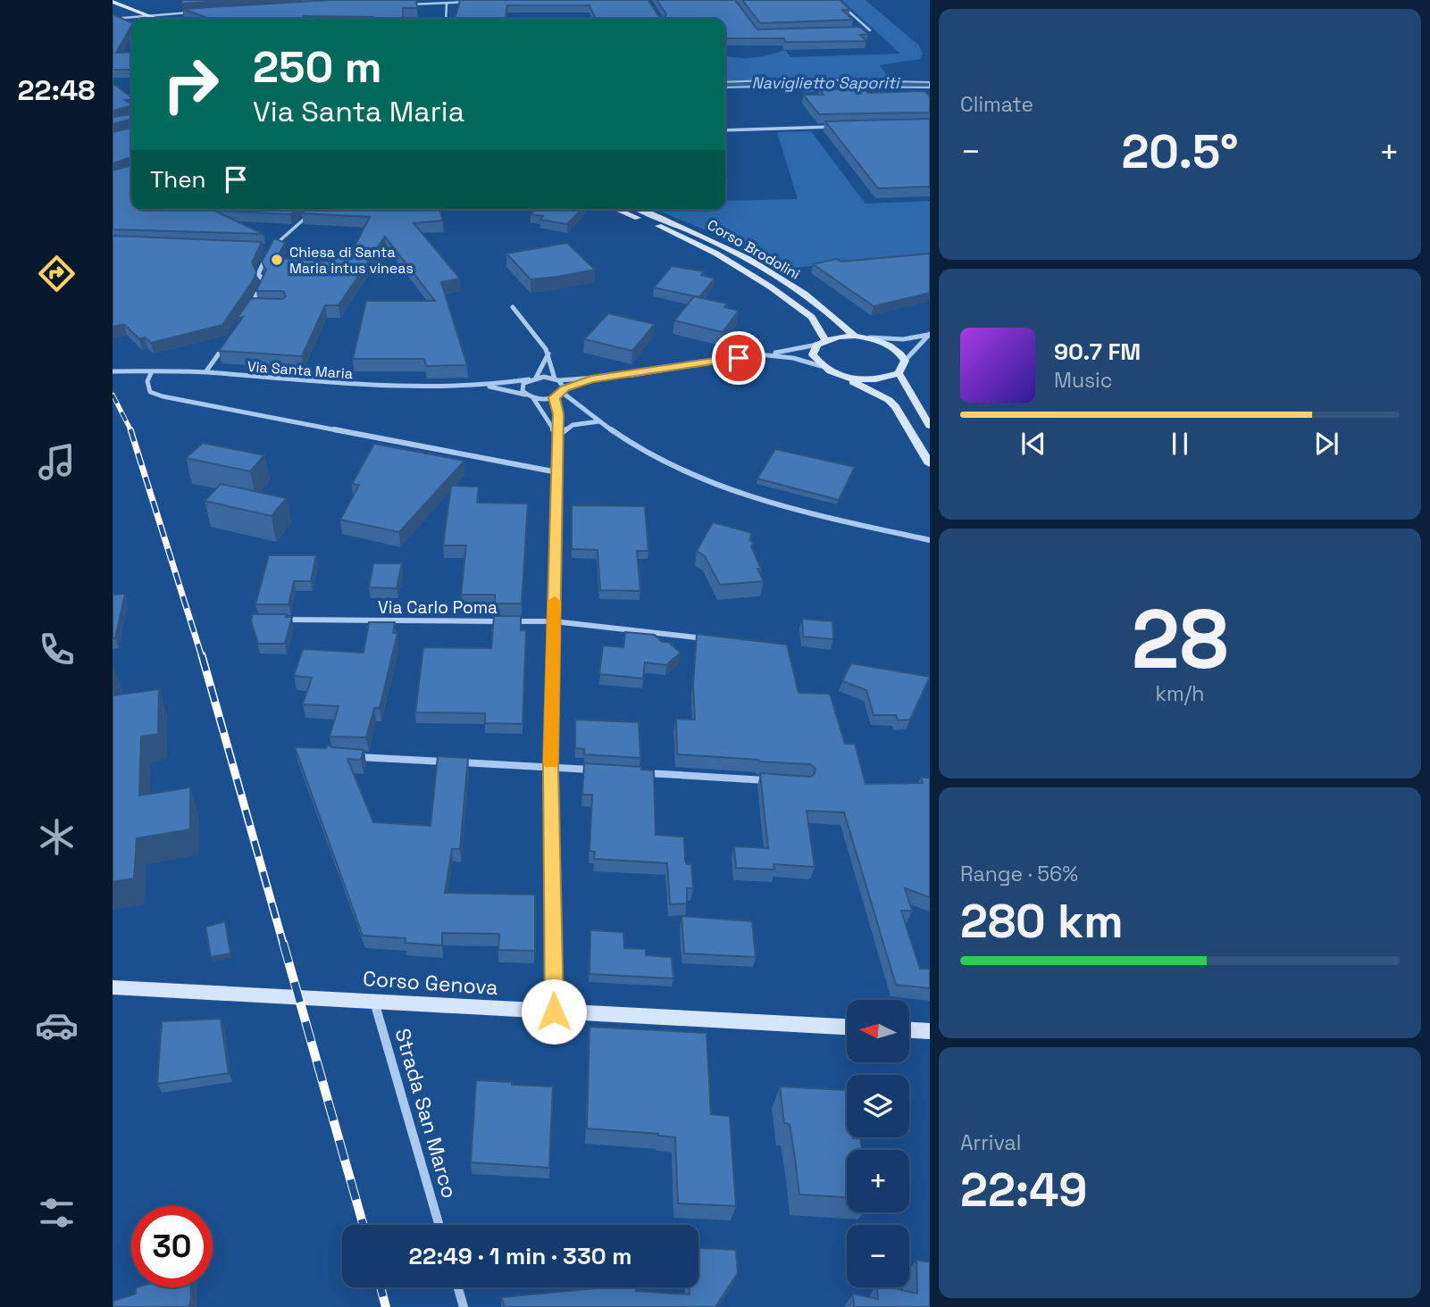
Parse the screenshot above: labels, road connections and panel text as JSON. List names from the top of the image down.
{
  "streets": {
    "main road": ["Corso Brodolini", "Corso Genova"],
    "street": ["Via Santa Maria", "Via Carlo Poma", "Strada San Marco"]
  },
  "crossings": [
    ["Corso Genova", "Strada San Marco"]
  ],
  "water": ["Naviglietto Saporiti"],
  "places": ["Chiesa di Santa Maria intus vineas"],
  "north": "left",
  "page": {
    "tabs": "22:48",
    "tile": [
      "Climate",
      ["28", "km/h"],
      ["Range · 56%", "280 km"],
      ["Arrival", "22:49"]
    ],
    "turn": ["250 m", "Via Santa Maria"],
    "heat": ["−", "20.5°", "+"],
    "then": "Then",
    "song": ["90.7 FM", "Music"],
    "map_buttons": ["+", "−"],
    "limit": "30",
    "trip": "22:49 · 1 min · 330 m"
  }
}
